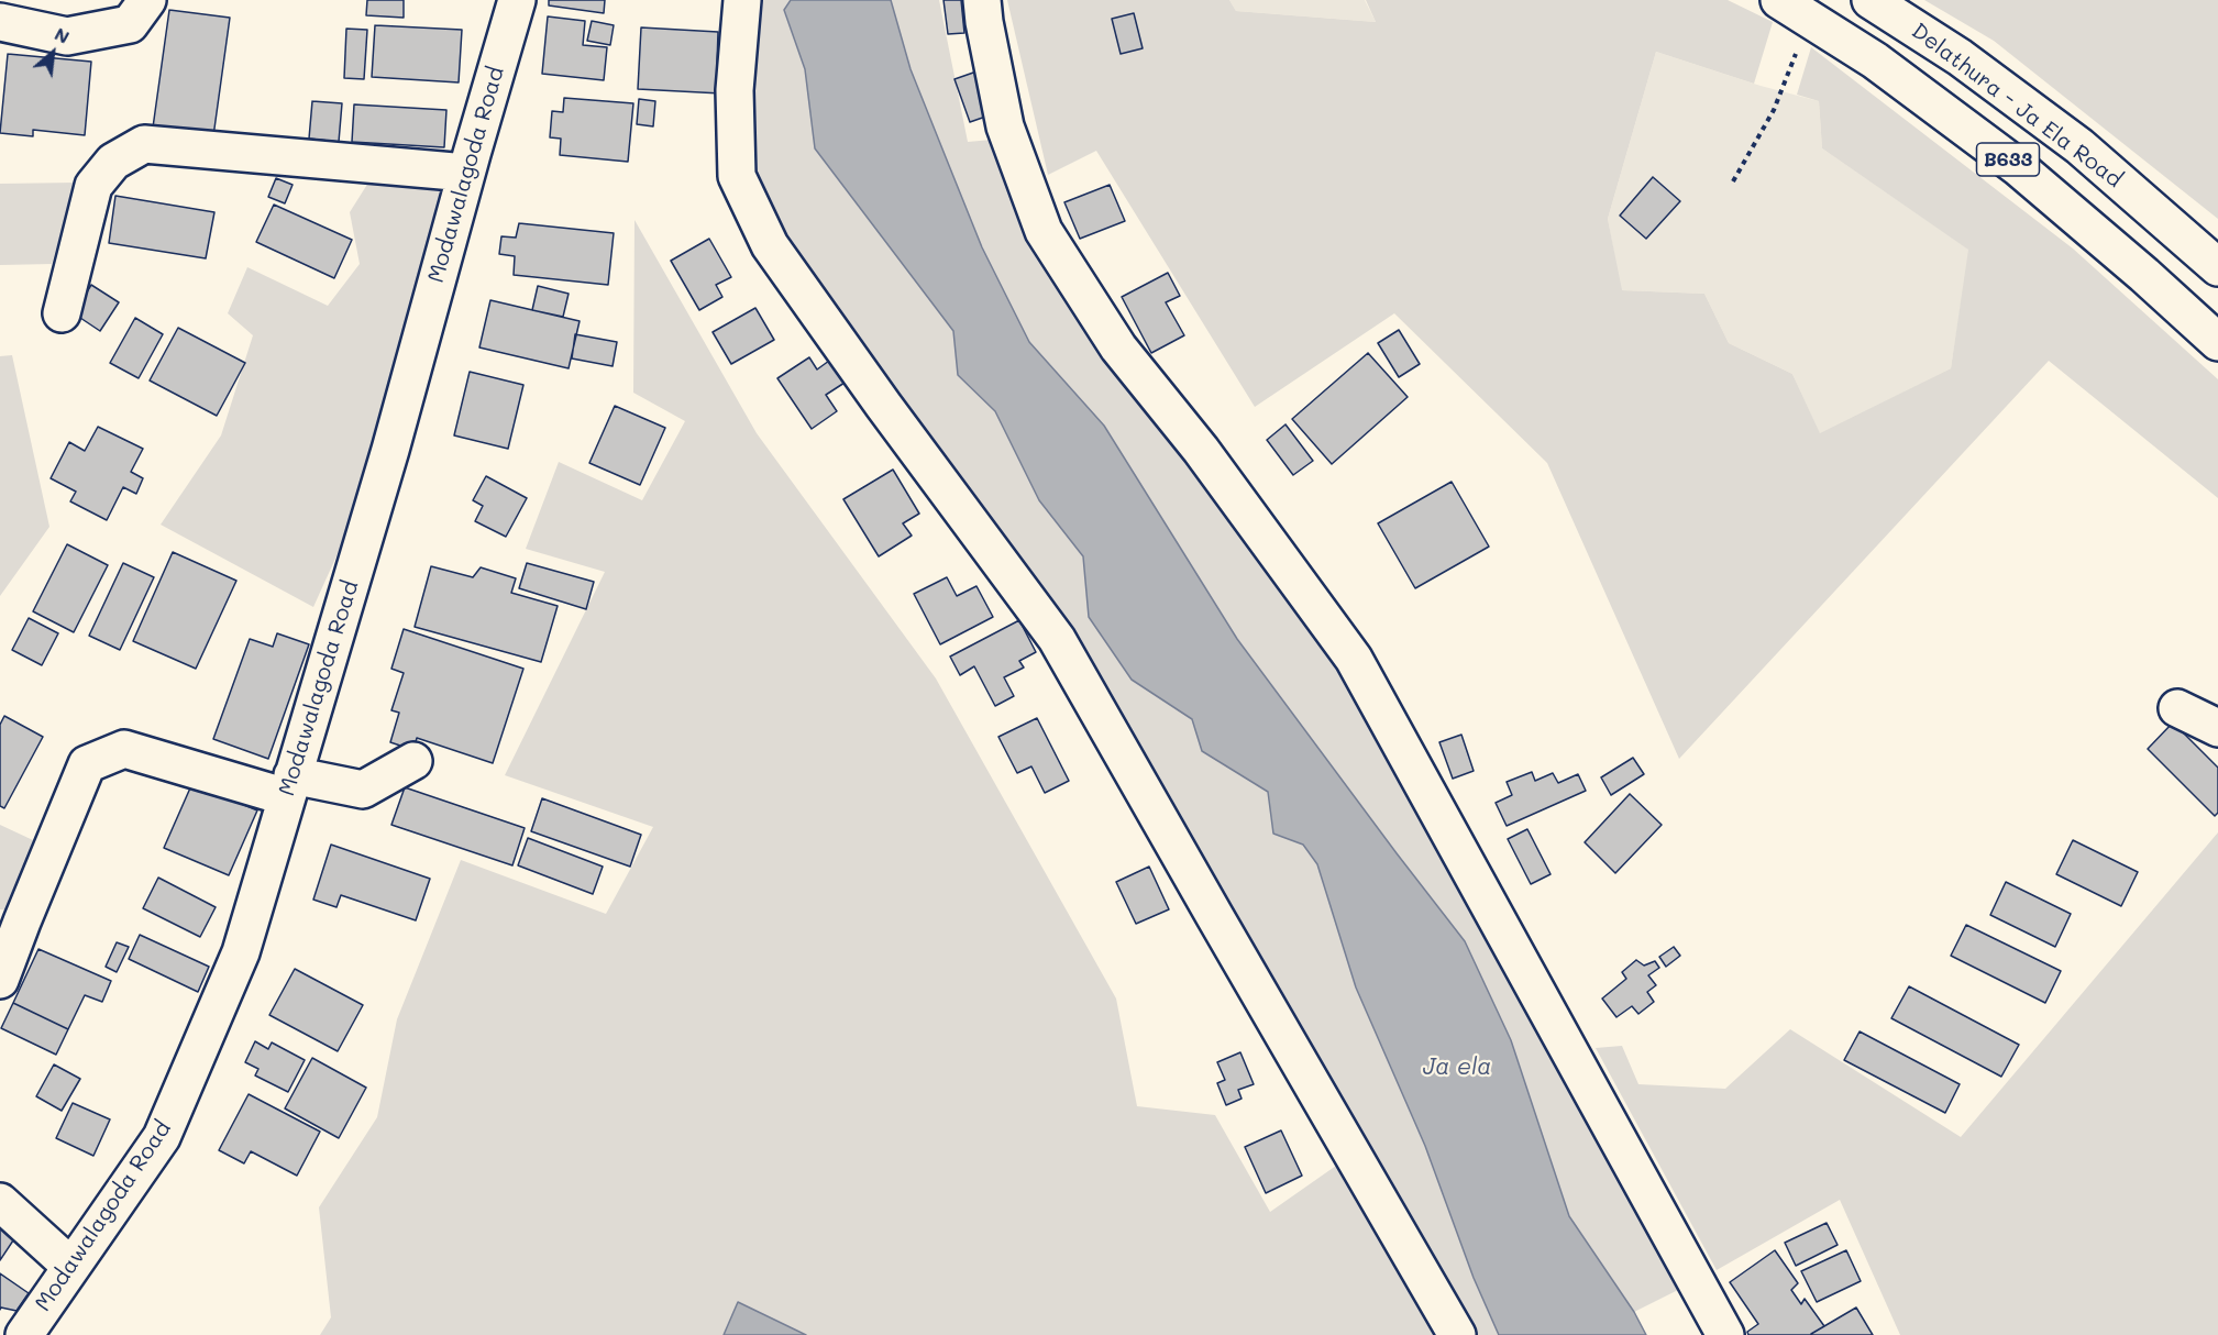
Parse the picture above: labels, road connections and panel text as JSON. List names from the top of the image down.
{
  "streets": {
    "street": ["Delathura - Ja Ela Road", "B633", "Modawalagoda Road"]
  },
  "water": ["Ja ela"],
  "north": "top right"
}
